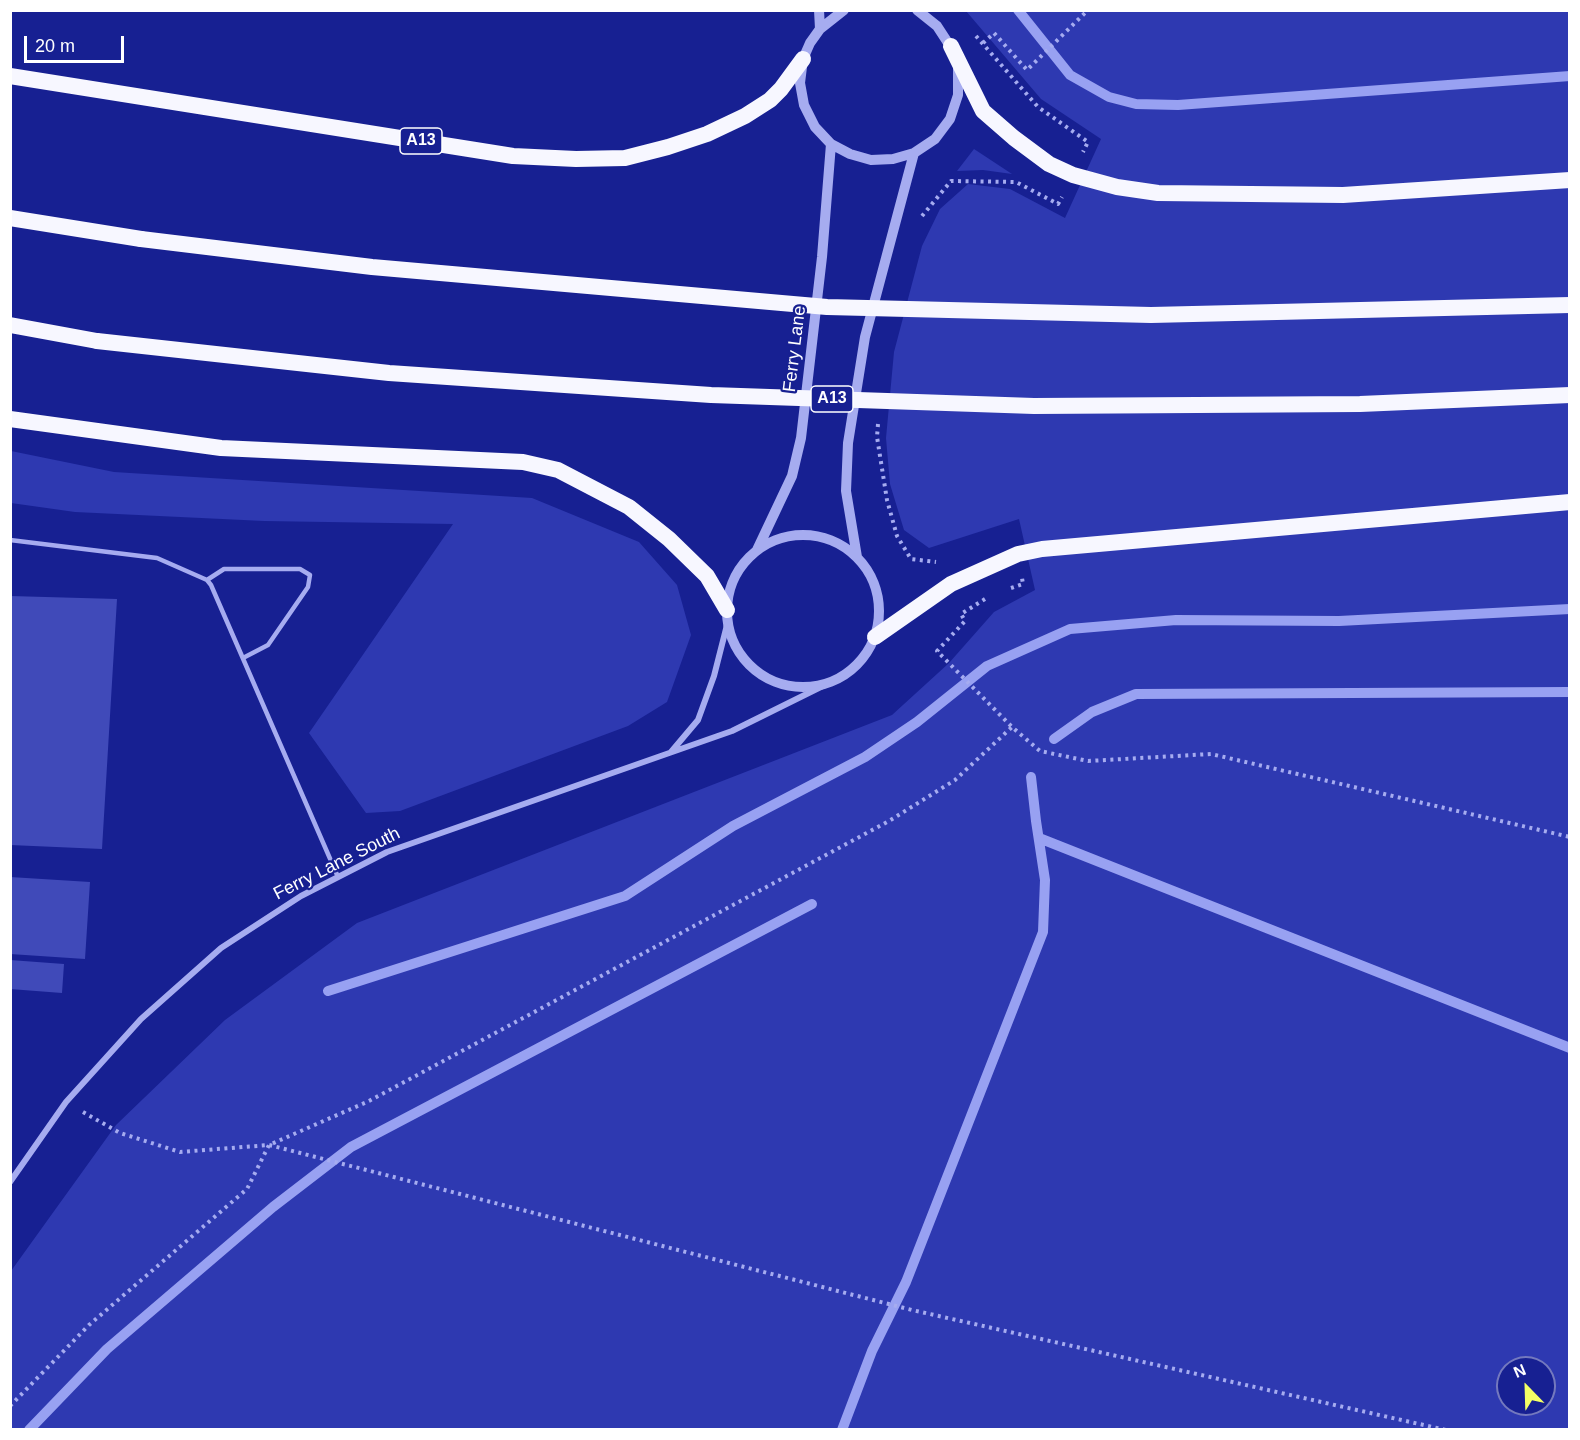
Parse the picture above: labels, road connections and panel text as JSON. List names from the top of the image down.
{
  "streets": {
    "highway": ["A13"],
    "street": ["Ferry Lane", "Ferry Lane South"]
  },
  "crossings": [
    ["Ferry Lane", "Ferry Lane South"]
  ],
  "scale_bar": "20 m",
  "north": "top left"
}
